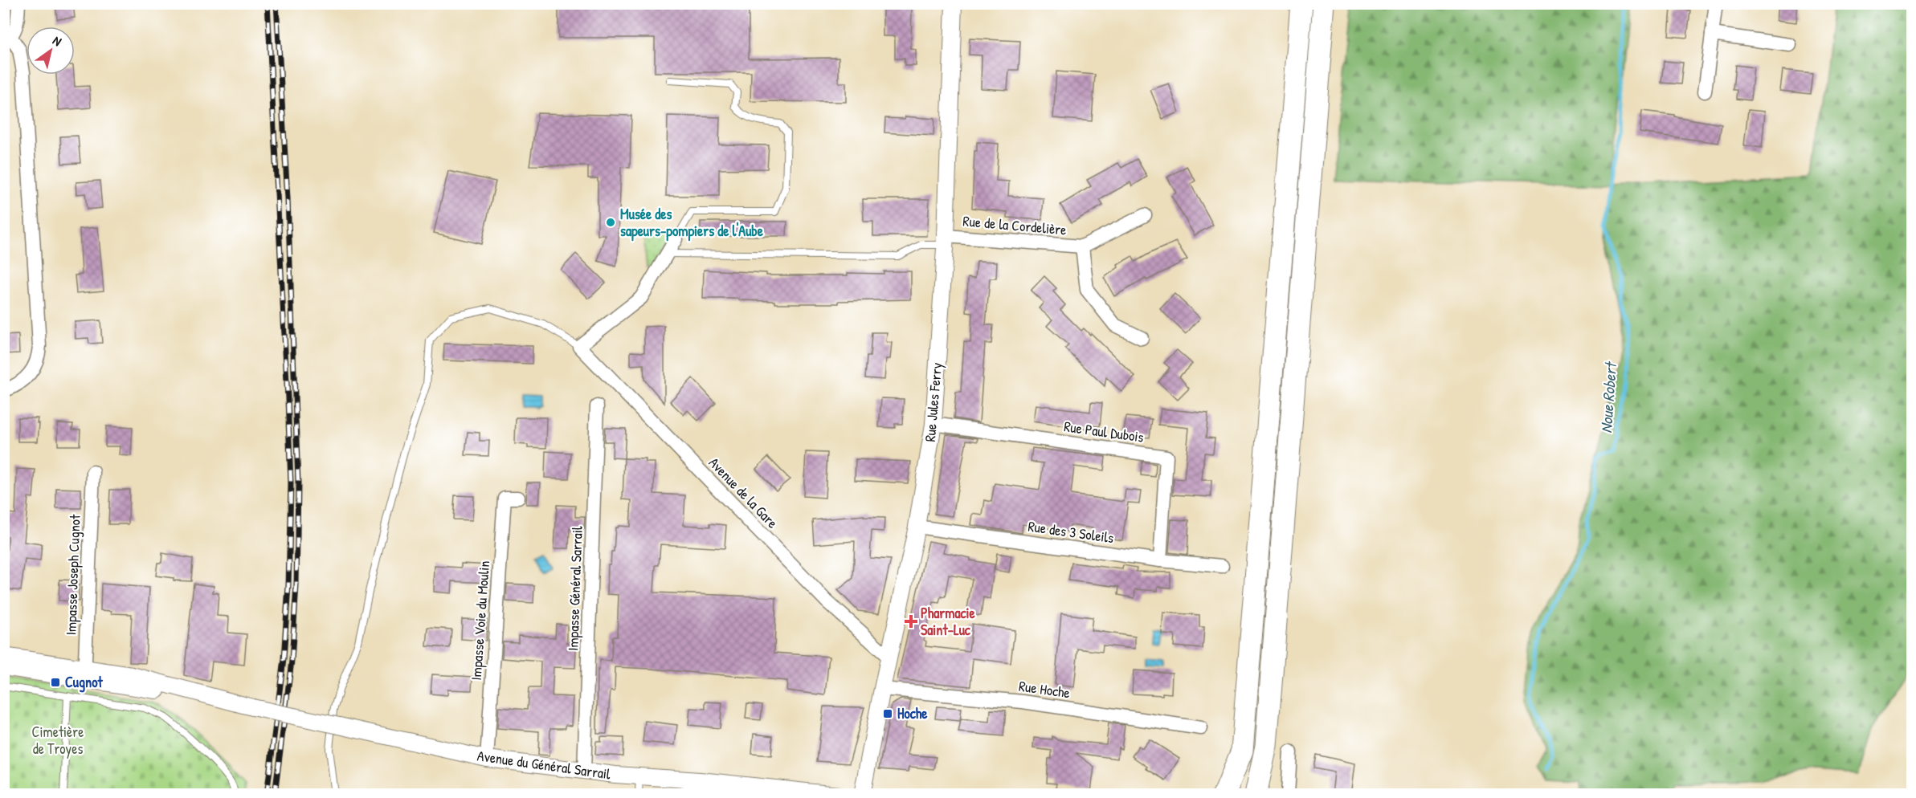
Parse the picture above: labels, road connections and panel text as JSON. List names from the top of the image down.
{
  "streets": {
    "street": [
      "Rue de la Cordelière",
      "Rue Jules Ferry",
      "Rue Paul Dubois",
      "Avenue de la Gare",
      "Rue des 3 Soleils",
      "Impasse Joseph Cugnot",
      "Impasse Général Sarrail",
      "Impasse Voie du Moulin",
      "Rue Hoche",
      "Avenue du Général Sarrail"
    ]
  },
  "crossings": [
    ["Rue de la Cordelière", "Rue Jules Ferry"],
    ["Rue Jules Ferry", "Rue Paul Dubois"],
    ["Rue Jules Ferry", "Avenue de la Gare"],
    ["Rue Jules Ferry", "Rue des 3 Soleils"],
    ["Rue Jules Ferry", "Rue Hoche"],
    ["Rue Paul Dubois", "Rue des 3 Soleils"],
    ["Impasse Joseph Cugnot", "Avenue du Général Sarrail"],
    ["Impasse Général Sarrail", "Avenue du Général Sarrail"],
    ["Impasse Voie du Moulin", "Avenue du Général Sarrail"]
  ],
  "water": ["Noue Robert"],
  "parks": ["Cimetière de Troyes"],
  "places": {
    "other": ["Musée des sapeurs-pompiers de l'Aube"],
    "health": ["Pharmacie Saint-Luc"],
    "transit": ["Cugnot", "Hoche"]
  },
  "north": "top right"
}
